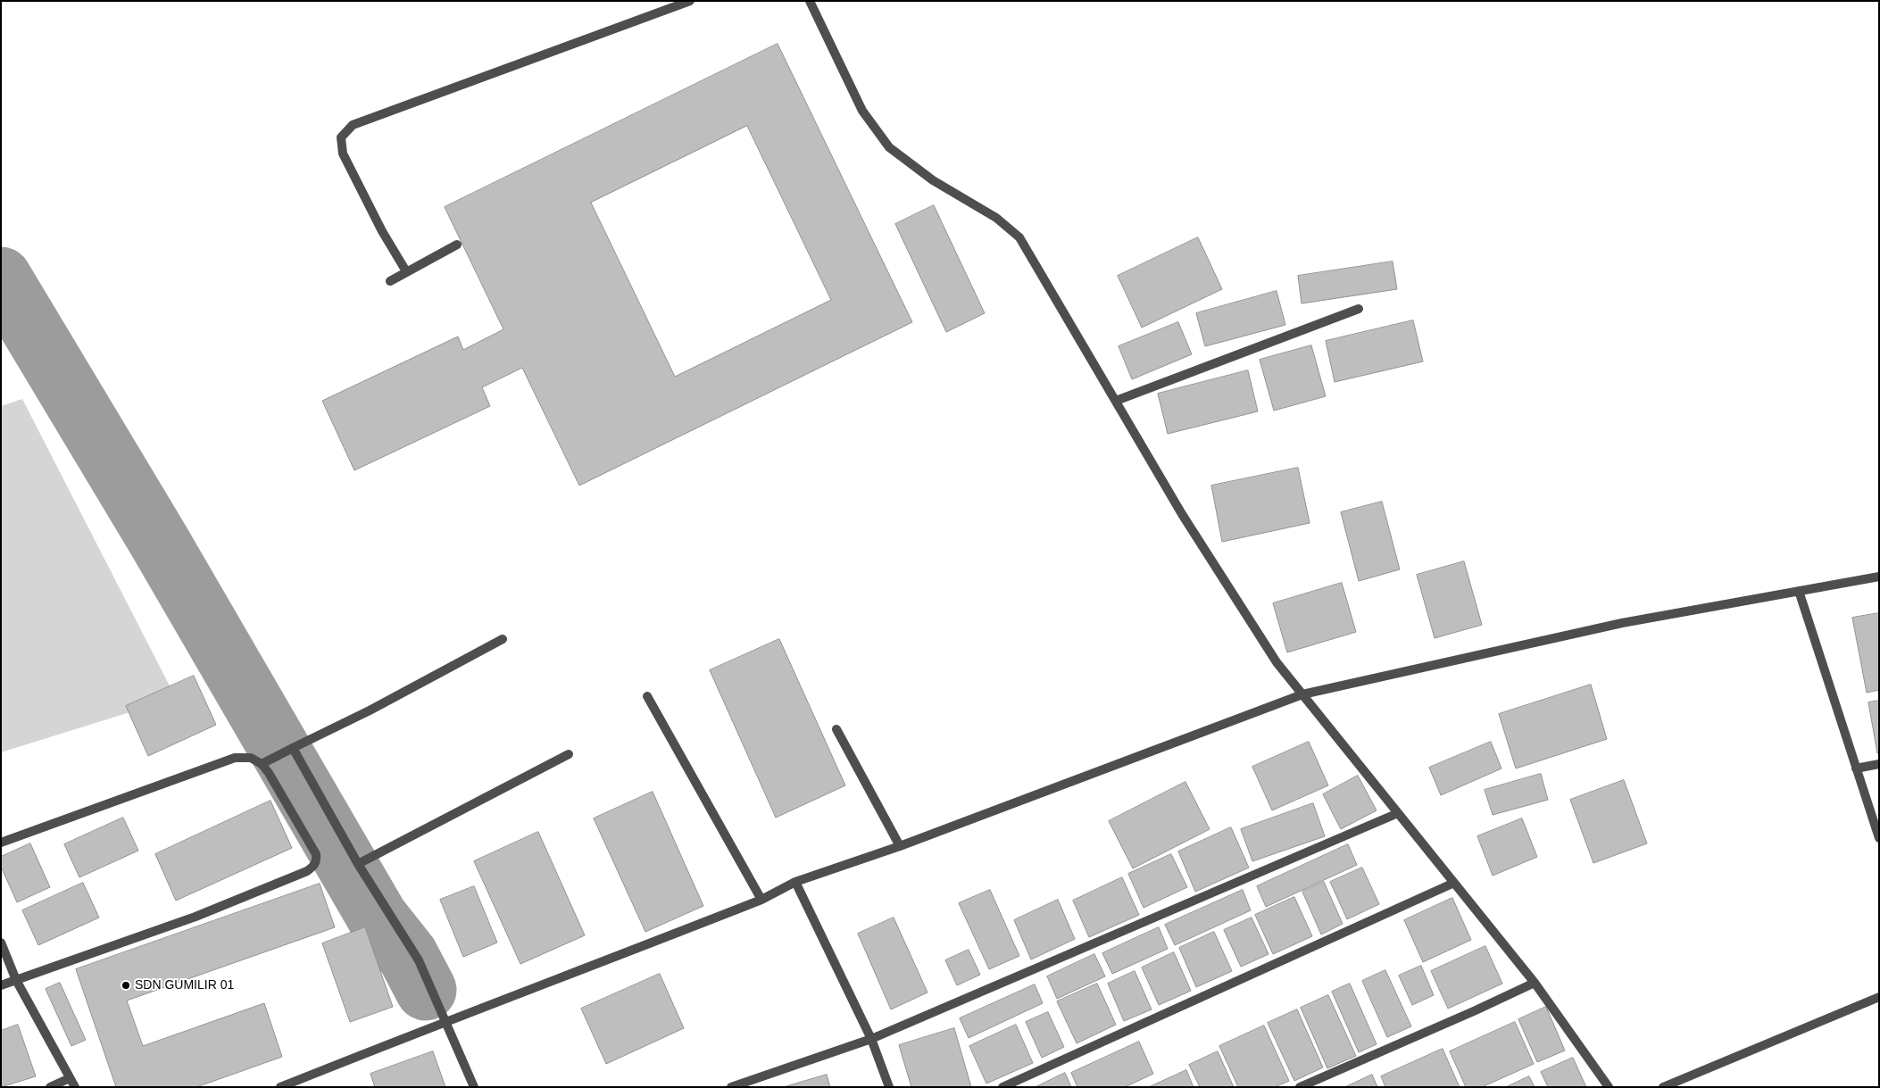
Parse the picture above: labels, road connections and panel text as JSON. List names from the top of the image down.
{
  "places": ["SDN GUMILIR 01"]
}
